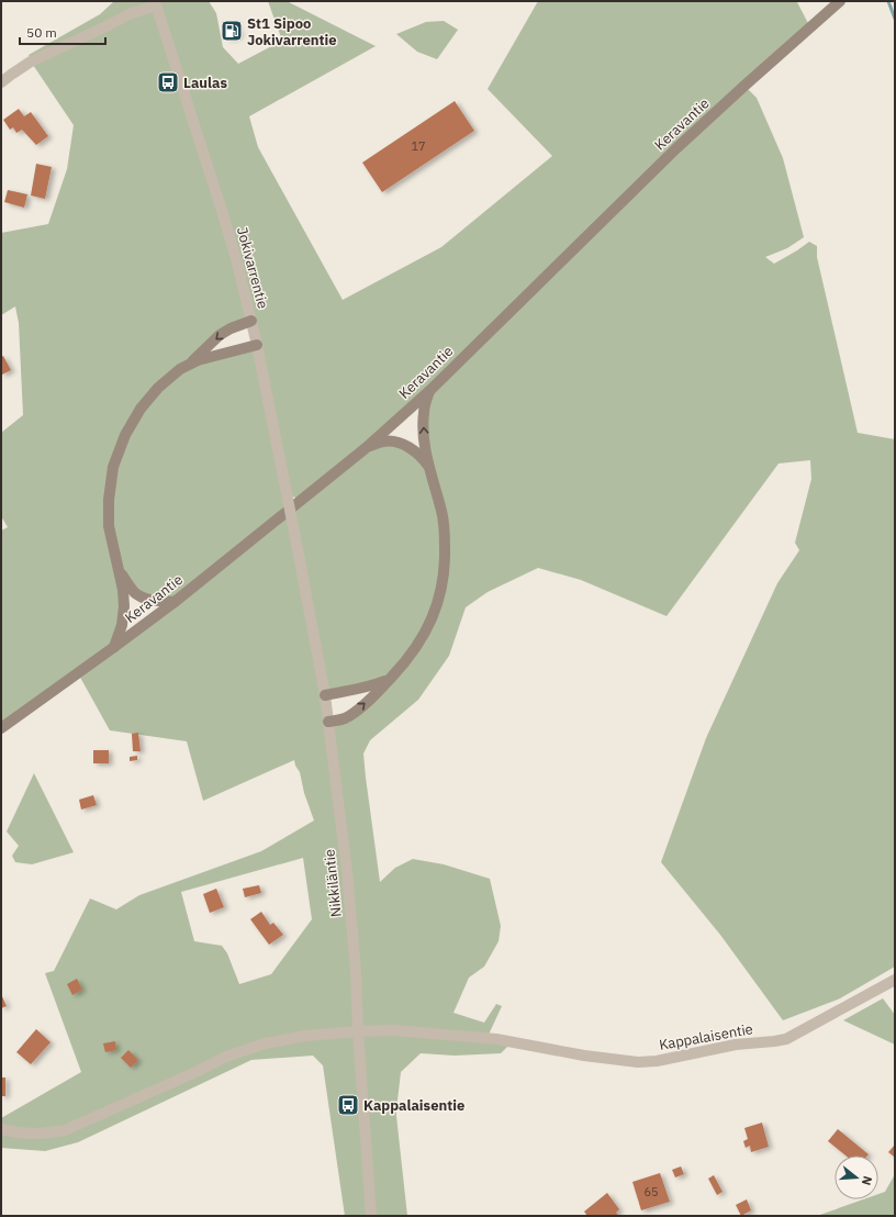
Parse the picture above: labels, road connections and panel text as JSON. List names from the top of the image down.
{
  "streets": {
    "main road": ["Keravantie"],
    "street": ["Jokivarrentie", "Nikkiläntie", "Kappalaisentie"]
  },
  "crossings": [
    ["Jokivarrentie", "Nikkiläntie"],
    ["Nikkiläntie", "Kappalaisentie"]
  ],
  "places": {
    "fuel station": ["St1 Sipoo Jokivarrentie"],
    "bus stop": ["Laulas", "Kappalaisentie"]
  },
  "house_numbers": ["17", "65"],
  "scale_bar": "50 m",
  "north": "right"
}
